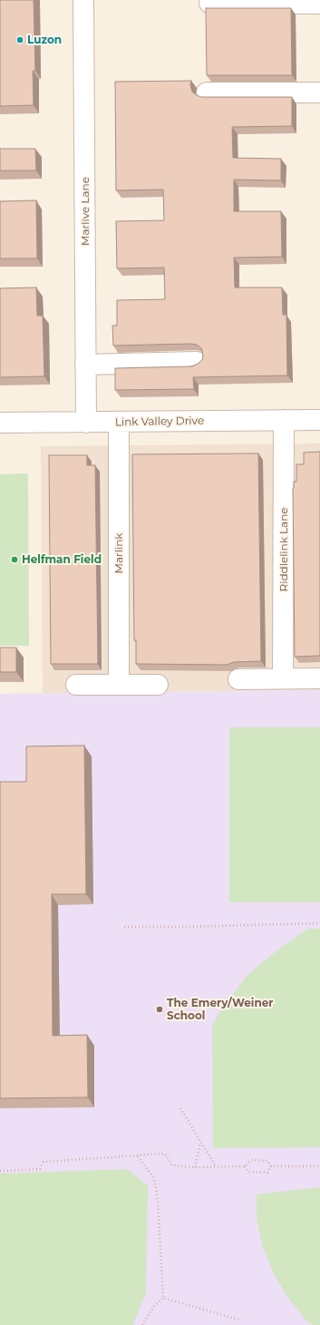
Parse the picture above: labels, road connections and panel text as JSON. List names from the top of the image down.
{
  "streets": {
    "street": [
      "Marlive Lane",
      "Link Valley Drive",
      "Riddlelink Lane",
      "Marlink"
    ]
  },
  "crossings": [
    ["Marlive Lane", "Link Valley Drive"],
    ["Link Valley Drive", "Riddlelink Lane"],
    ["Link Valley Drive", "Marlink"]
  ],
  "places": ["Luzon", "Helfman Field", "The Emery/Weiner School"]
}
